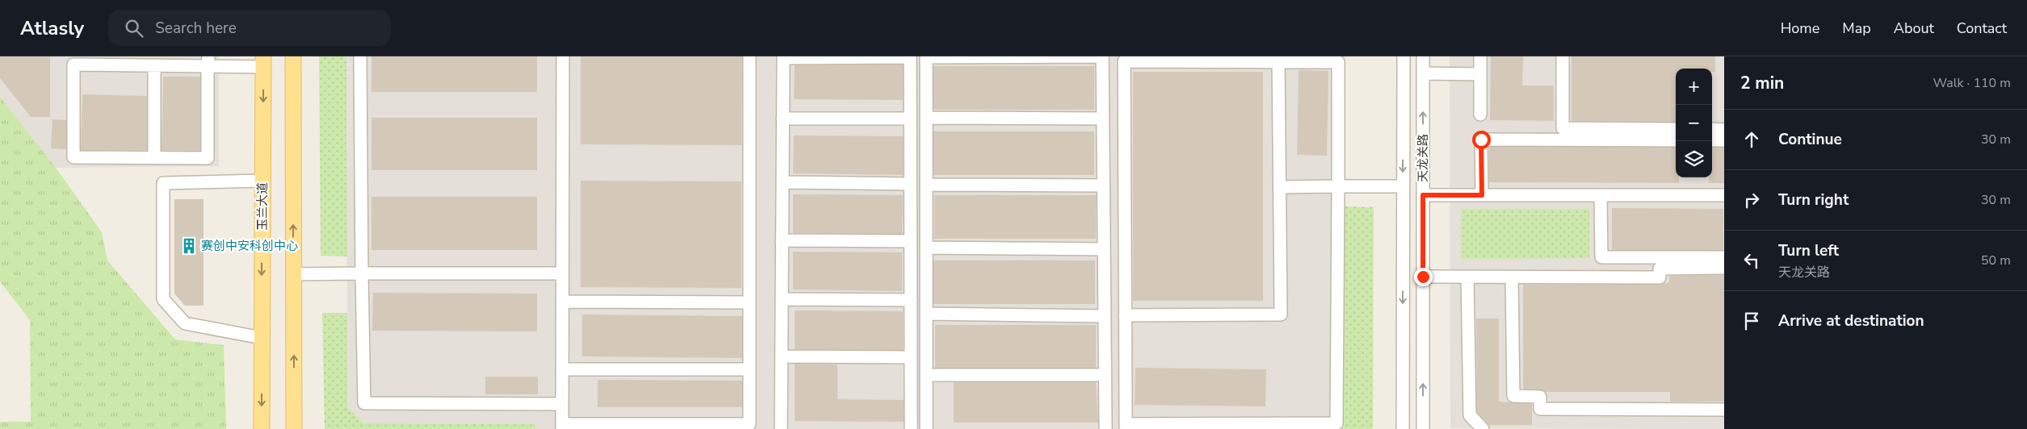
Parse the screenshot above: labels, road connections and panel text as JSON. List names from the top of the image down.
{
  "streets": {
    "main road": ["玉兰大道"],
    "street": ["天龙关路"]
  },
  "places": {
    "building": ["赛创中安科创中心"]
  },
  "page": {
    "header": "Atlasly",
    "search": "Search here",
    "nav": [
      "Home",
      "Map",
      "About",
      "Contact"
    ],
    "heading": ["2 min", "Walk · 110 m"],
    "map_buttons": ["+", "−"],
    "list": [
      ["Continue", "30 m"],
      ["Turn right", "30 m"],
      ["Turn left", "天龙关路", "50 m"],
      "Arrive at destination"
    ]
  }
}
